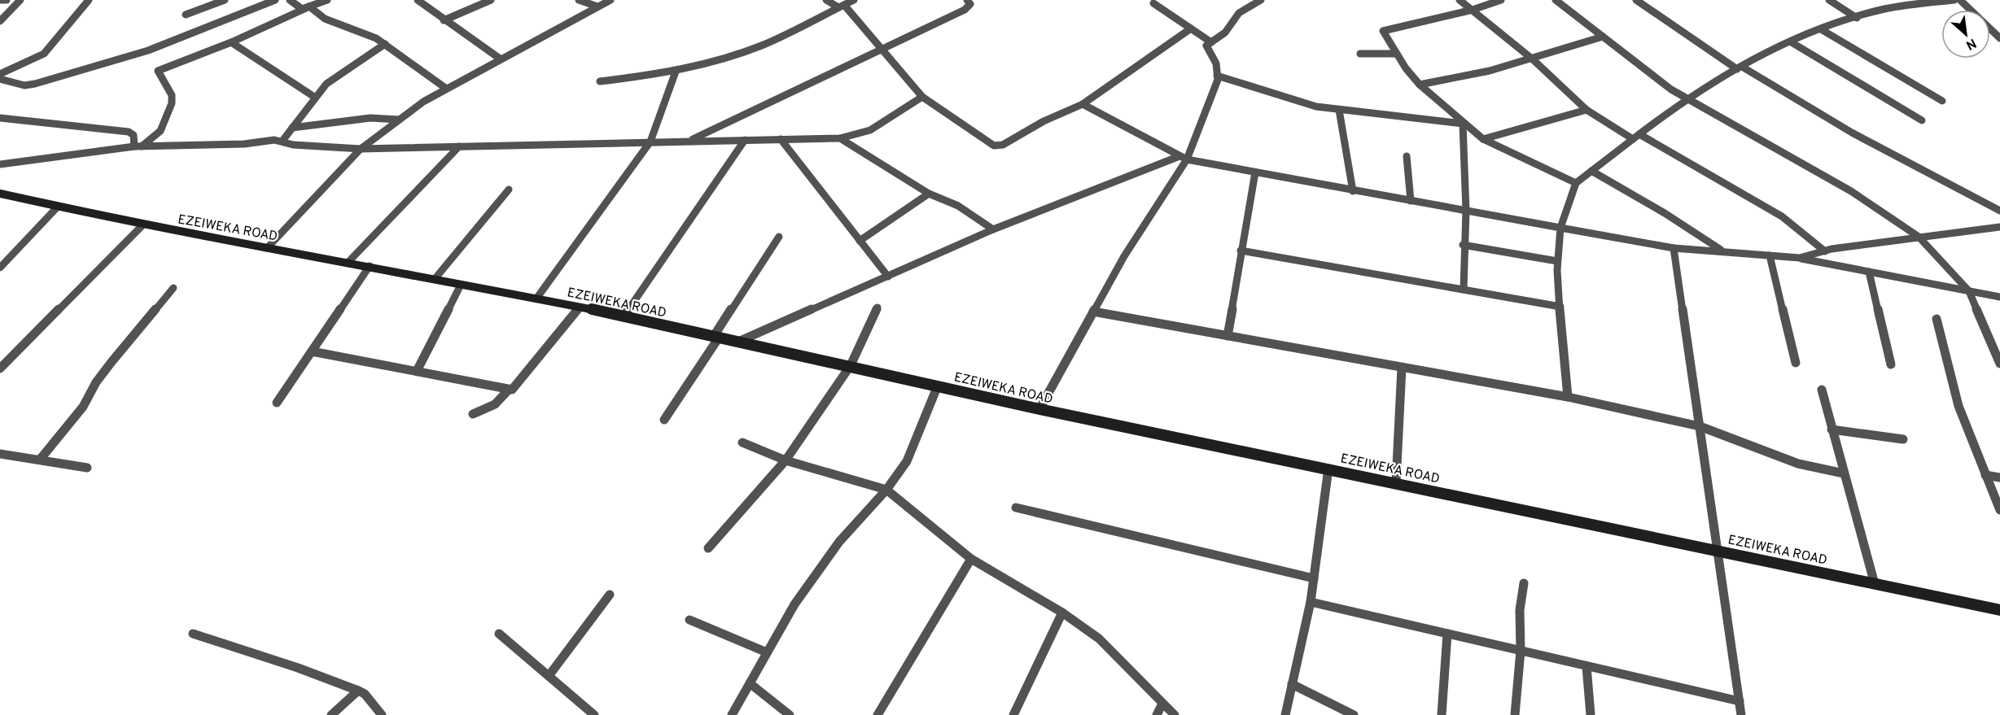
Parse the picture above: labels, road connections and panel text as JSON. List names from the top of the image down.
{
  "streets": {
    "main road": ["EZEIWEKA ROAD"]
  },
  "north": "bottom right"
}
